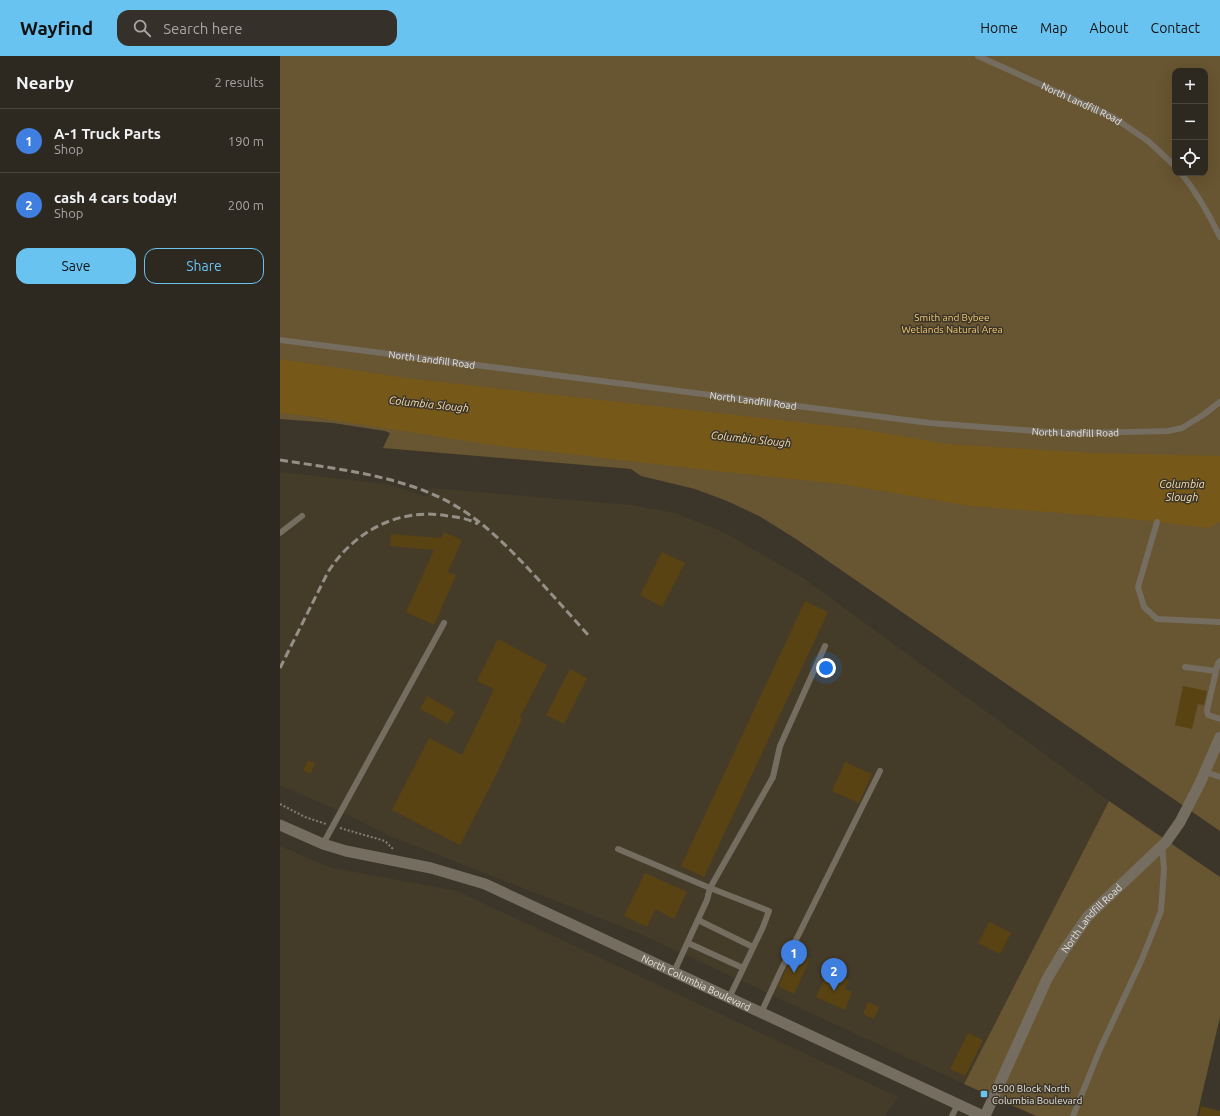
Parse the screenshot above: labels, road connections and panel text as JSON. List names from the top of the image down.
{
  "streets": {
    "main road": ["North Landfill Road", "North Columbia Boulevard"]
  },
  "crossings": [
    ["North Landfill Road", "North Columbia Boulevard"]
  ],
  "water": ["Columbia Slough"],
  "parks": ["Smith and Bybee Wetlands Natural Area"],
  "places": {
    "transit": ["9500 Block North Columbia Boulevard"]
  },
  "page": {
    "header": "Wayfind",
    "search": "Search here",
    "nav": [
      "Home",
      "Map",
      "About",
      "Contact"
    ],
    "heading": ["Nearby", "2 results"],
    "map_buttons": ["+", "−"],
    "list": [
      {
        "mark": "1",
        "name": "A-1 Truck Parts",
        "note": "Shop",
        "value": "190 m"
      },
      {
        "mark": "2",
        "name": "cash 4 cars today!",
        "note": "Shop",
        "value": "200 m"
      }
    ],
    "buttons": ["Save", "Share"],
    "pins": ["1", "2"]
  }
}
